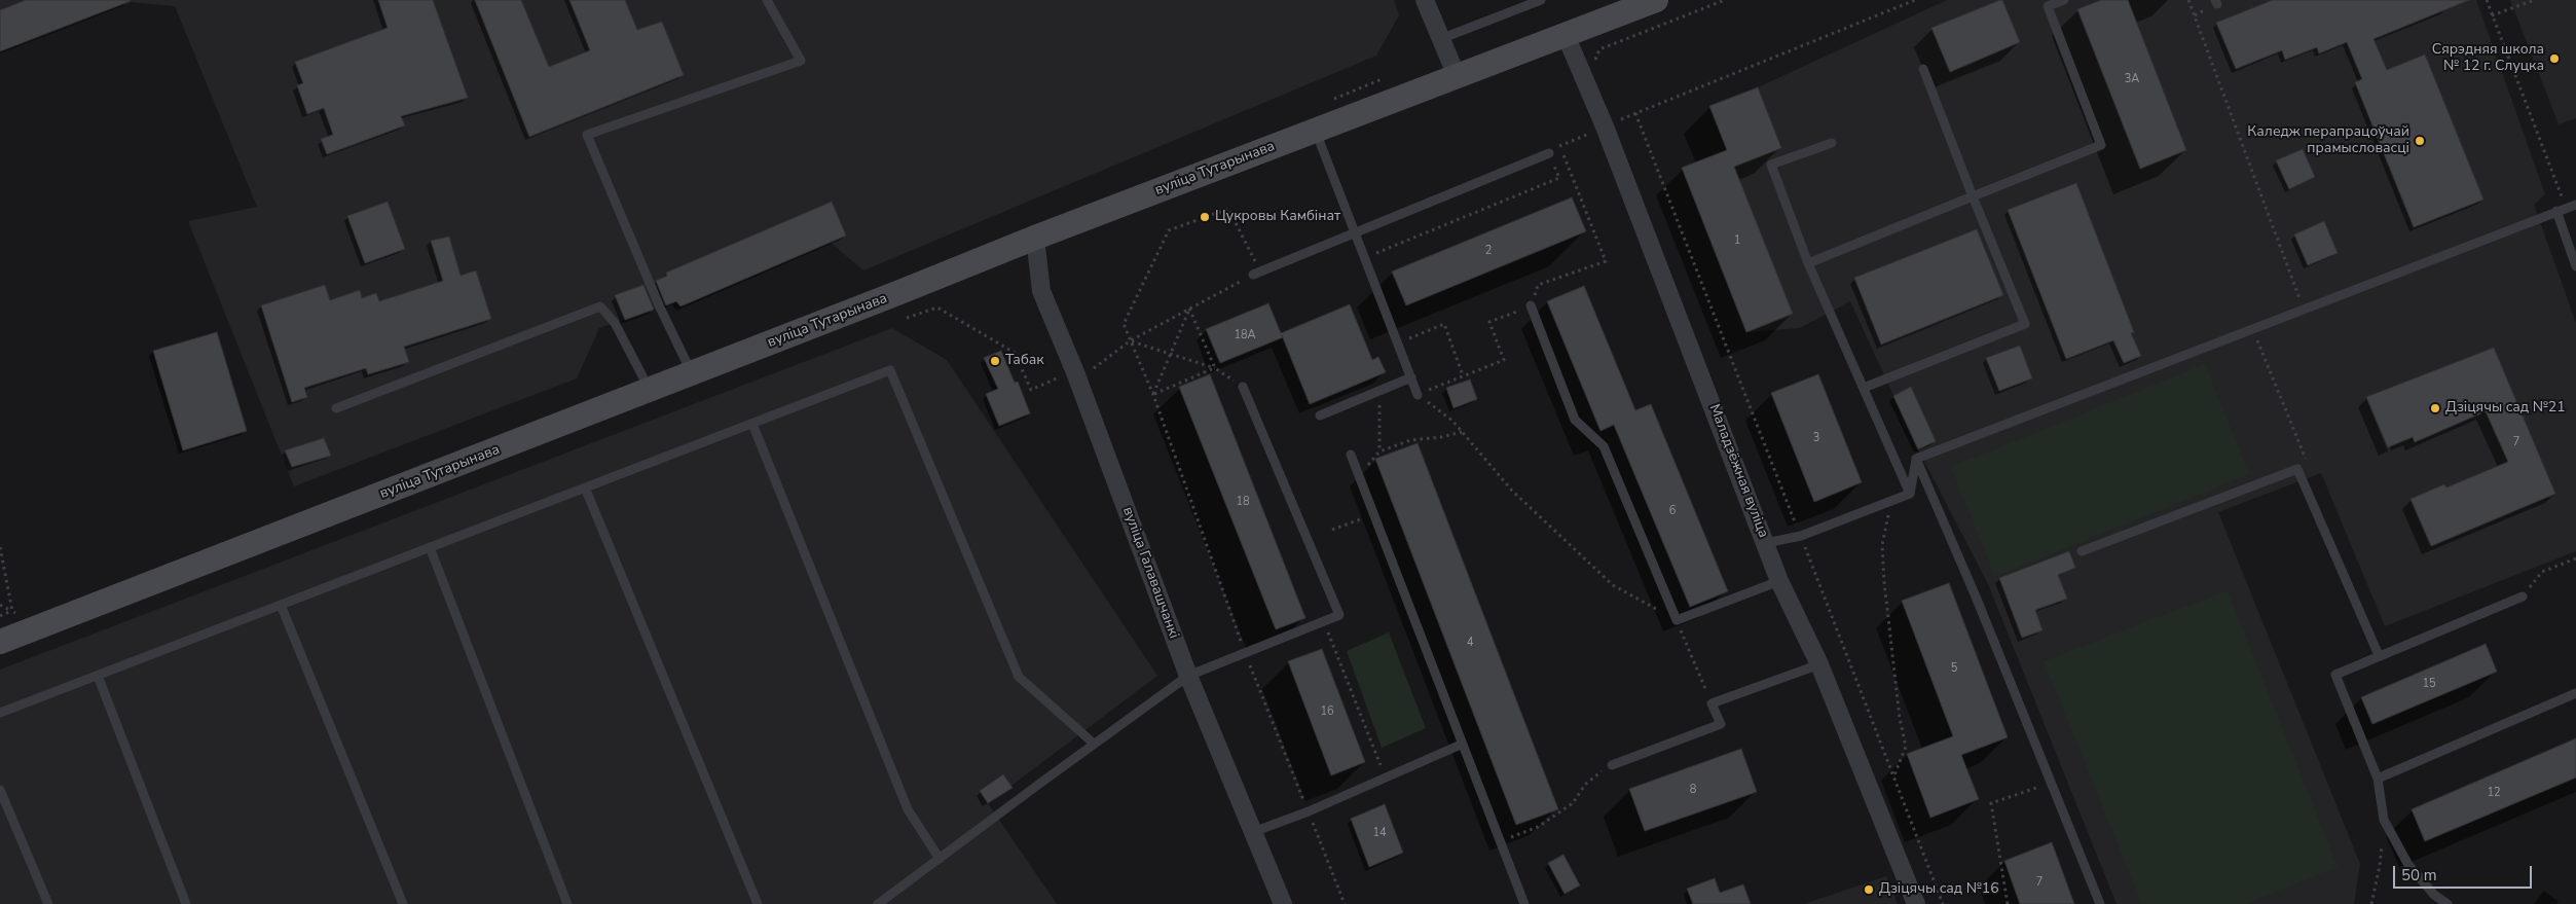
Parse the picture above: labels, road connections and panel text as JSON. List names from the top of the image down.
{
  "streets": {
    "street": ["вуліца Тутарынава", "Маладзёжная вуліца", "вуліца Галавашчанкі"]
  },
  "crossings": [
    ["вуліца Тутарынава", "Маладзёжная вуліца"],
    ["вуліца Тутарынава", "вуліца Галавашчанкі"]
  ],
  "places": [
    "Сярэдняя школа № 12 г. Слуцка",
    "Каледж перапрацоўчай прамысловасці",
    "Цукровы Камбінат",
    "Табак",
    "Дзіцячы сад №21",
    "Дзіцячы сад №16"
  ],
  "house_numbers": [
    "3А",
    "1",
    "2",
    "18А",
    "3",
    "7",
    "18",
    "6",
    "4",
    "5",
    "15",
    "16",
    "8",
    "12",
    "14",
    "7"
  ],
  "scale_bar": "50 m"
}
